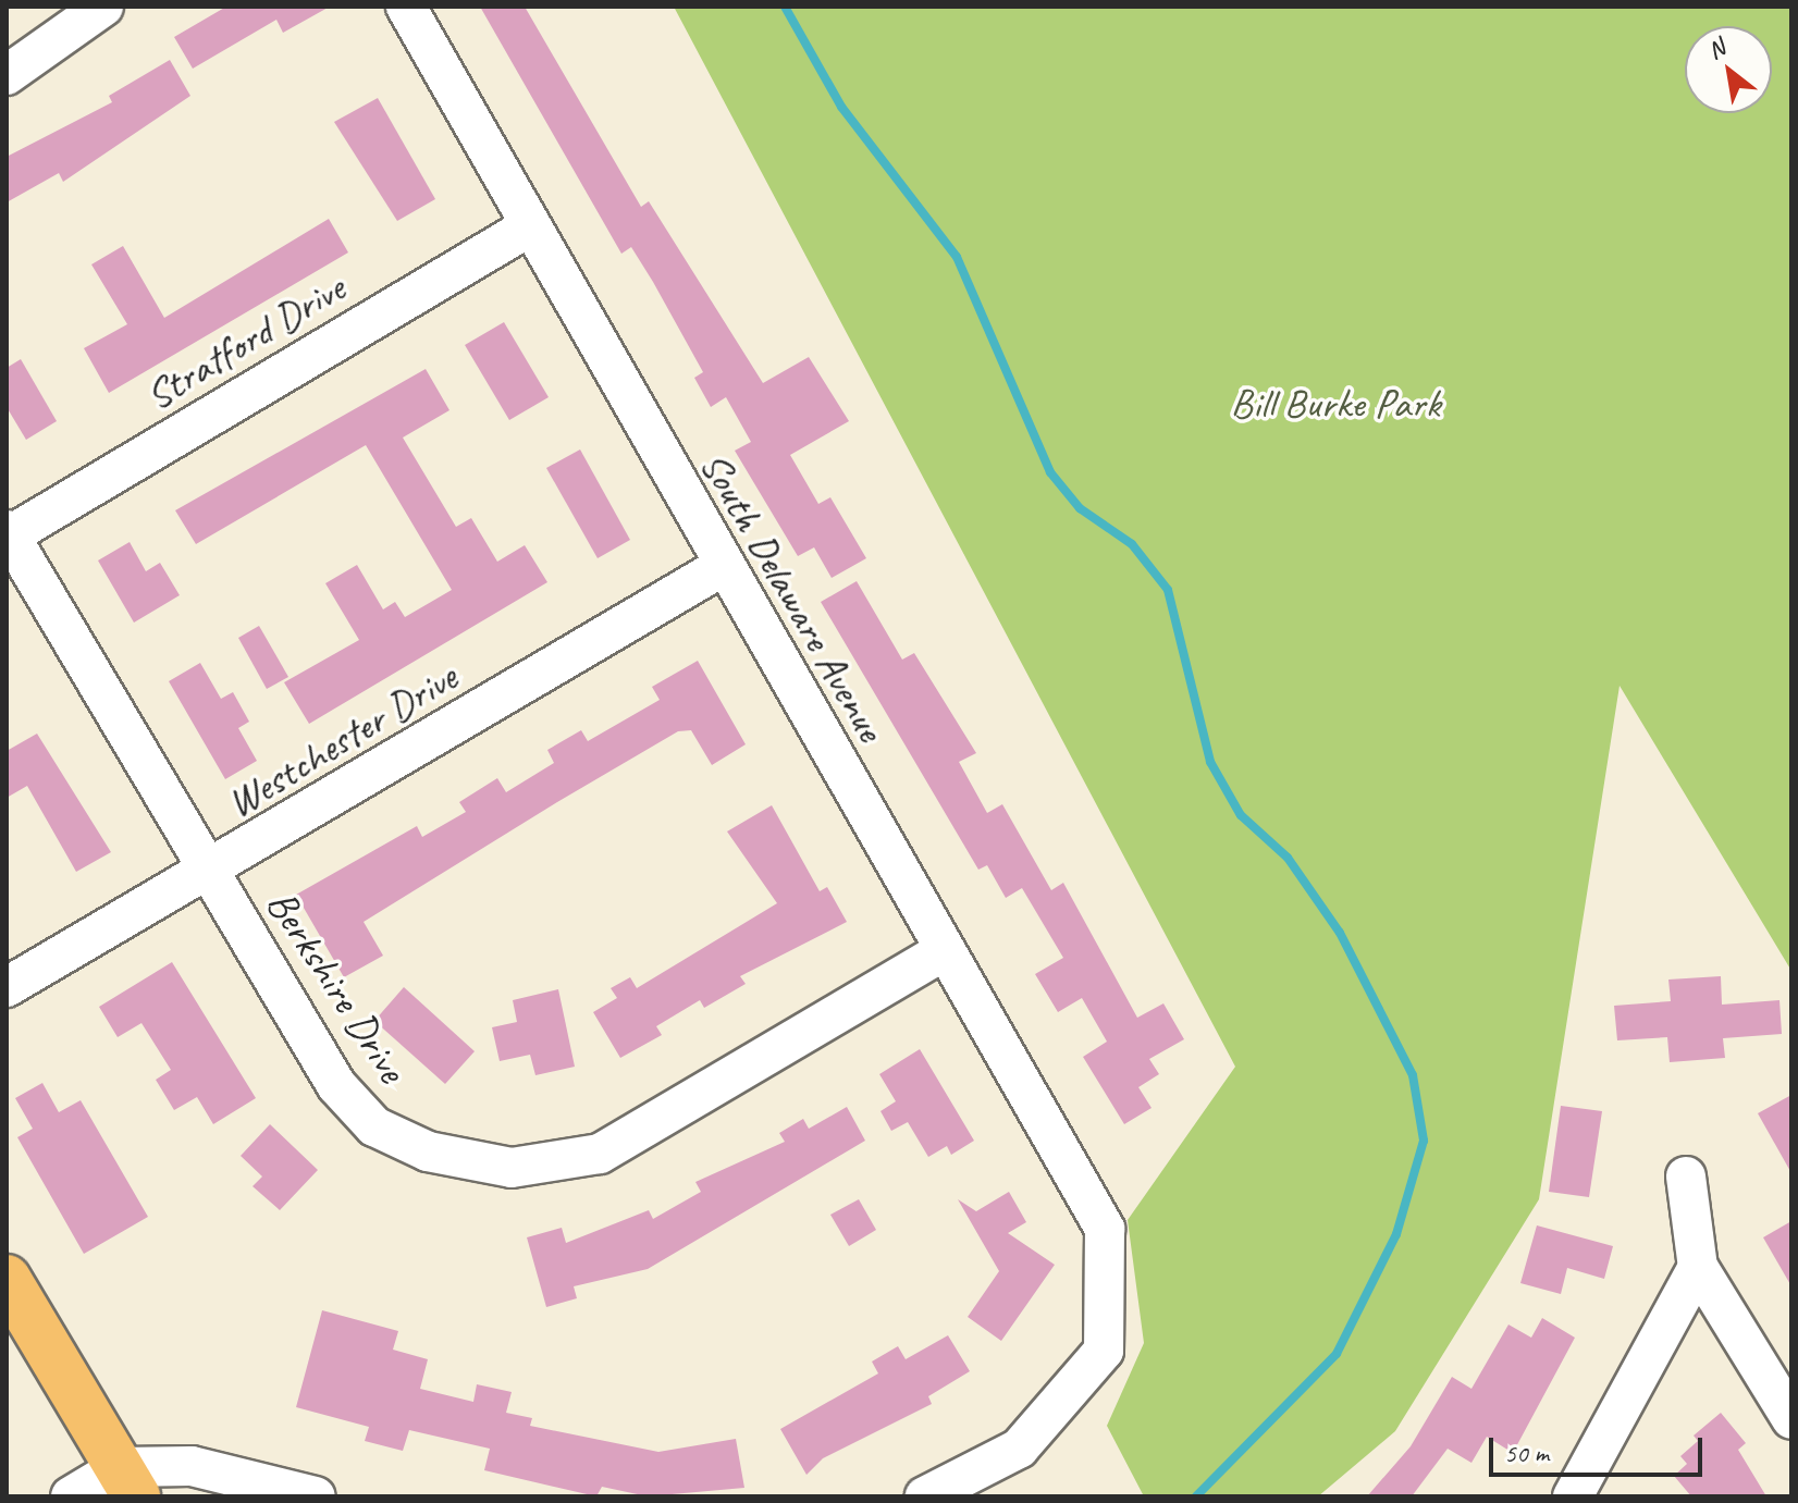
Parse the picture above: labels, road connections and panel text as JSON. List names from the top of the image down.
{
  "streets": {
    "street": [
      "Stratford Drive",
      "South Delaware Avenue",
      "Westchester Drive",
      "Berkshire Drive"
    ]
  },
  "crossings": [
    ["Stratford Drive", "South Delaware Avenue"],
    ["Stratford Drive", "Berkshire Drive"],
    ["South Delaware Avenue", "Westchester Drive"],
    ["South Delaware Avenue", "Berkshire Drive"],
    ["Westchester Drive", "Berkshire Drive"]
  ],
  "parks": ["Bill Burke Park"],
  "scale_bar": "50 m",
  "north": "top left"
}
